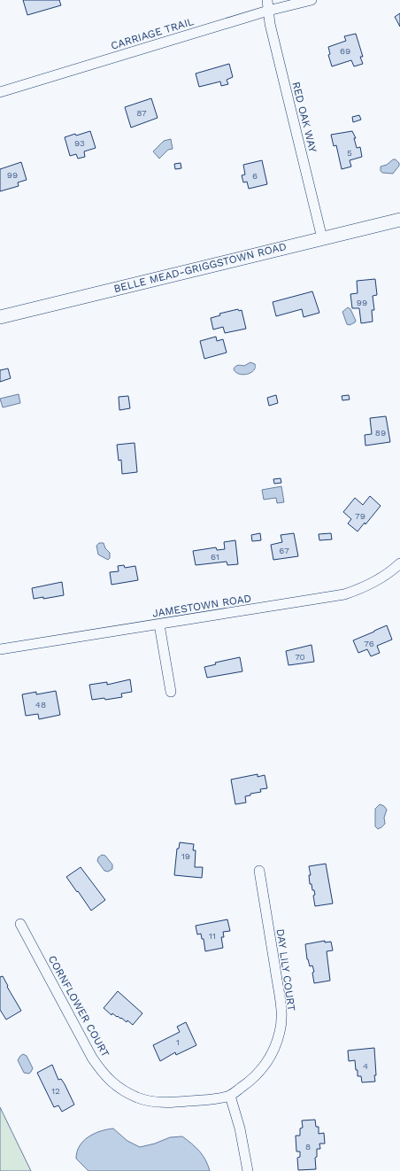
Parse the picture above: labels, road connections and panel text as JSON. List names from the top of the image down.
{
  "streets": {
    "street": [
      "CARRIAGE TRAIL",
      "RED OAK WAY",
      "BELLE MEAD-GRIGGSTOWN ROAD",
      "JAMESTOWN ROAD",
      "DAY LILY COURT",
      "CORNFLOWER COURT"
    ]
  },
  "crossings": [
    ["CARRIAGE TRAIL", "RED OAK WAY"],
    ["RED OAK WAY", "BELLE MEAD-GRIGGSTOWN ROAD"],
    ["DAY LILY COURT", "CORNFLOWER COURT"]
  ],
  "house_numbers": [
    "69",
    "87",
    "93",
    "5",
    "99",
    "6",
    "99",
    "89",
    "79",
    "67",
    "61",
    "76",
    "70",
    "48",
    "19",
    "11",
    "1",
    "4",
    "12",
    "8"
  ]
}
